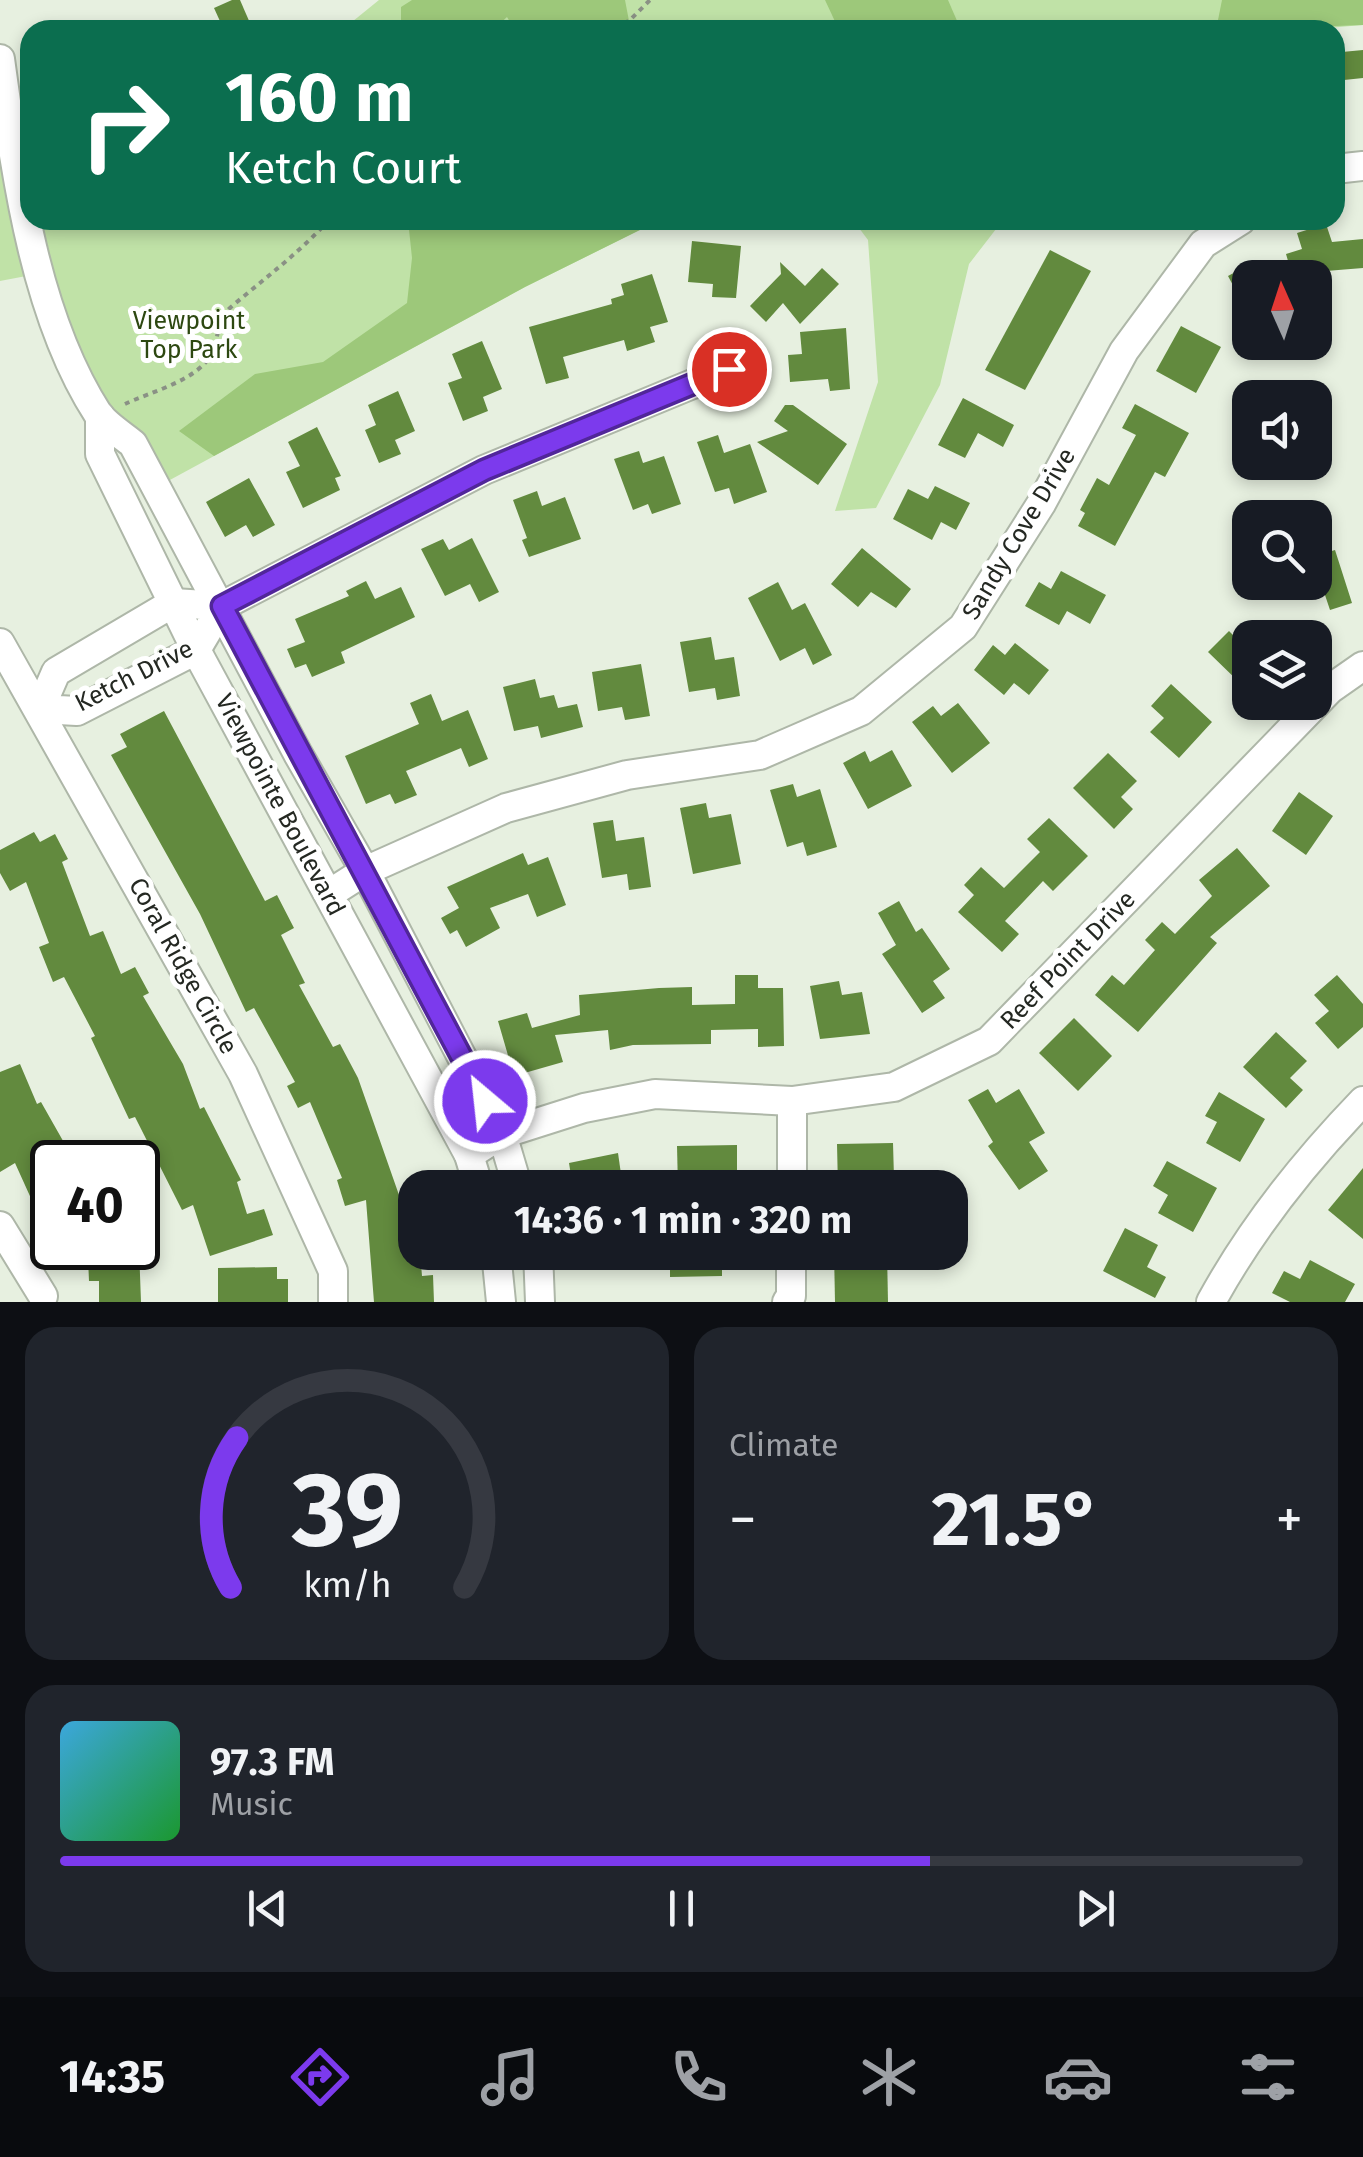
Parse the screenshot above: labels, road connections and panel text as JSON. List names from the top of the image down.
{
  "streets": {
    "street": [
      "Sandy Cove Drive",
      "Ketch Drive",
      "Viewpointe Boulevard",
      "Reef Point Drive",
      "Coral Ridge Circle"
    ]
  },
  "crossings": [
    ["Sandy Cove Drive", "Viewpointe Boulevard"],
    ["Ketch Drive", "Viewpointe Boulevard"],
    ["Ketch Drive", "Coral Ridge Circle"],
    ["Viewpointe Boulevard", "Reef Point Drive"]
  ],
  "parks": ["Viewpoint Top Park"],
  "north": "top",
  "page": {
    "turn": ["160 m", "Ketch Court"],
    "limit": "40",
    "trip": "14:36 · 1 min · 320 m",
    "tile": "Climate",
    "heat": ["−", "21.5°", "+"],
    "song": ["97.3 FM", "Music"],
    "tabs": "14:35",
    "gauge": ["39", "km/h"]
  }
}
